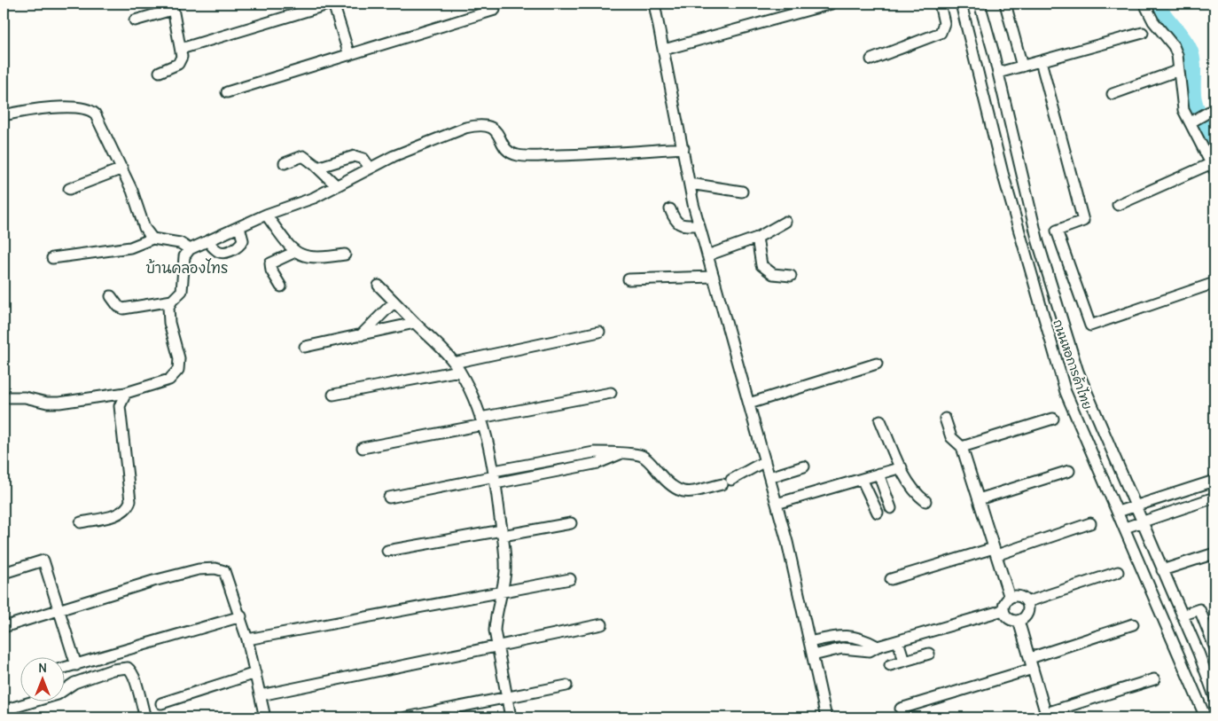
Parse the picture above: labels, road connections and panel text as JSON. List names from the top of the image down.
{
  "streets": {
    "street": ["ถนนหอการค้าไทย"]
  },
  "districts": ["บ้านคลองไทร"],
  "north": "top"
}
